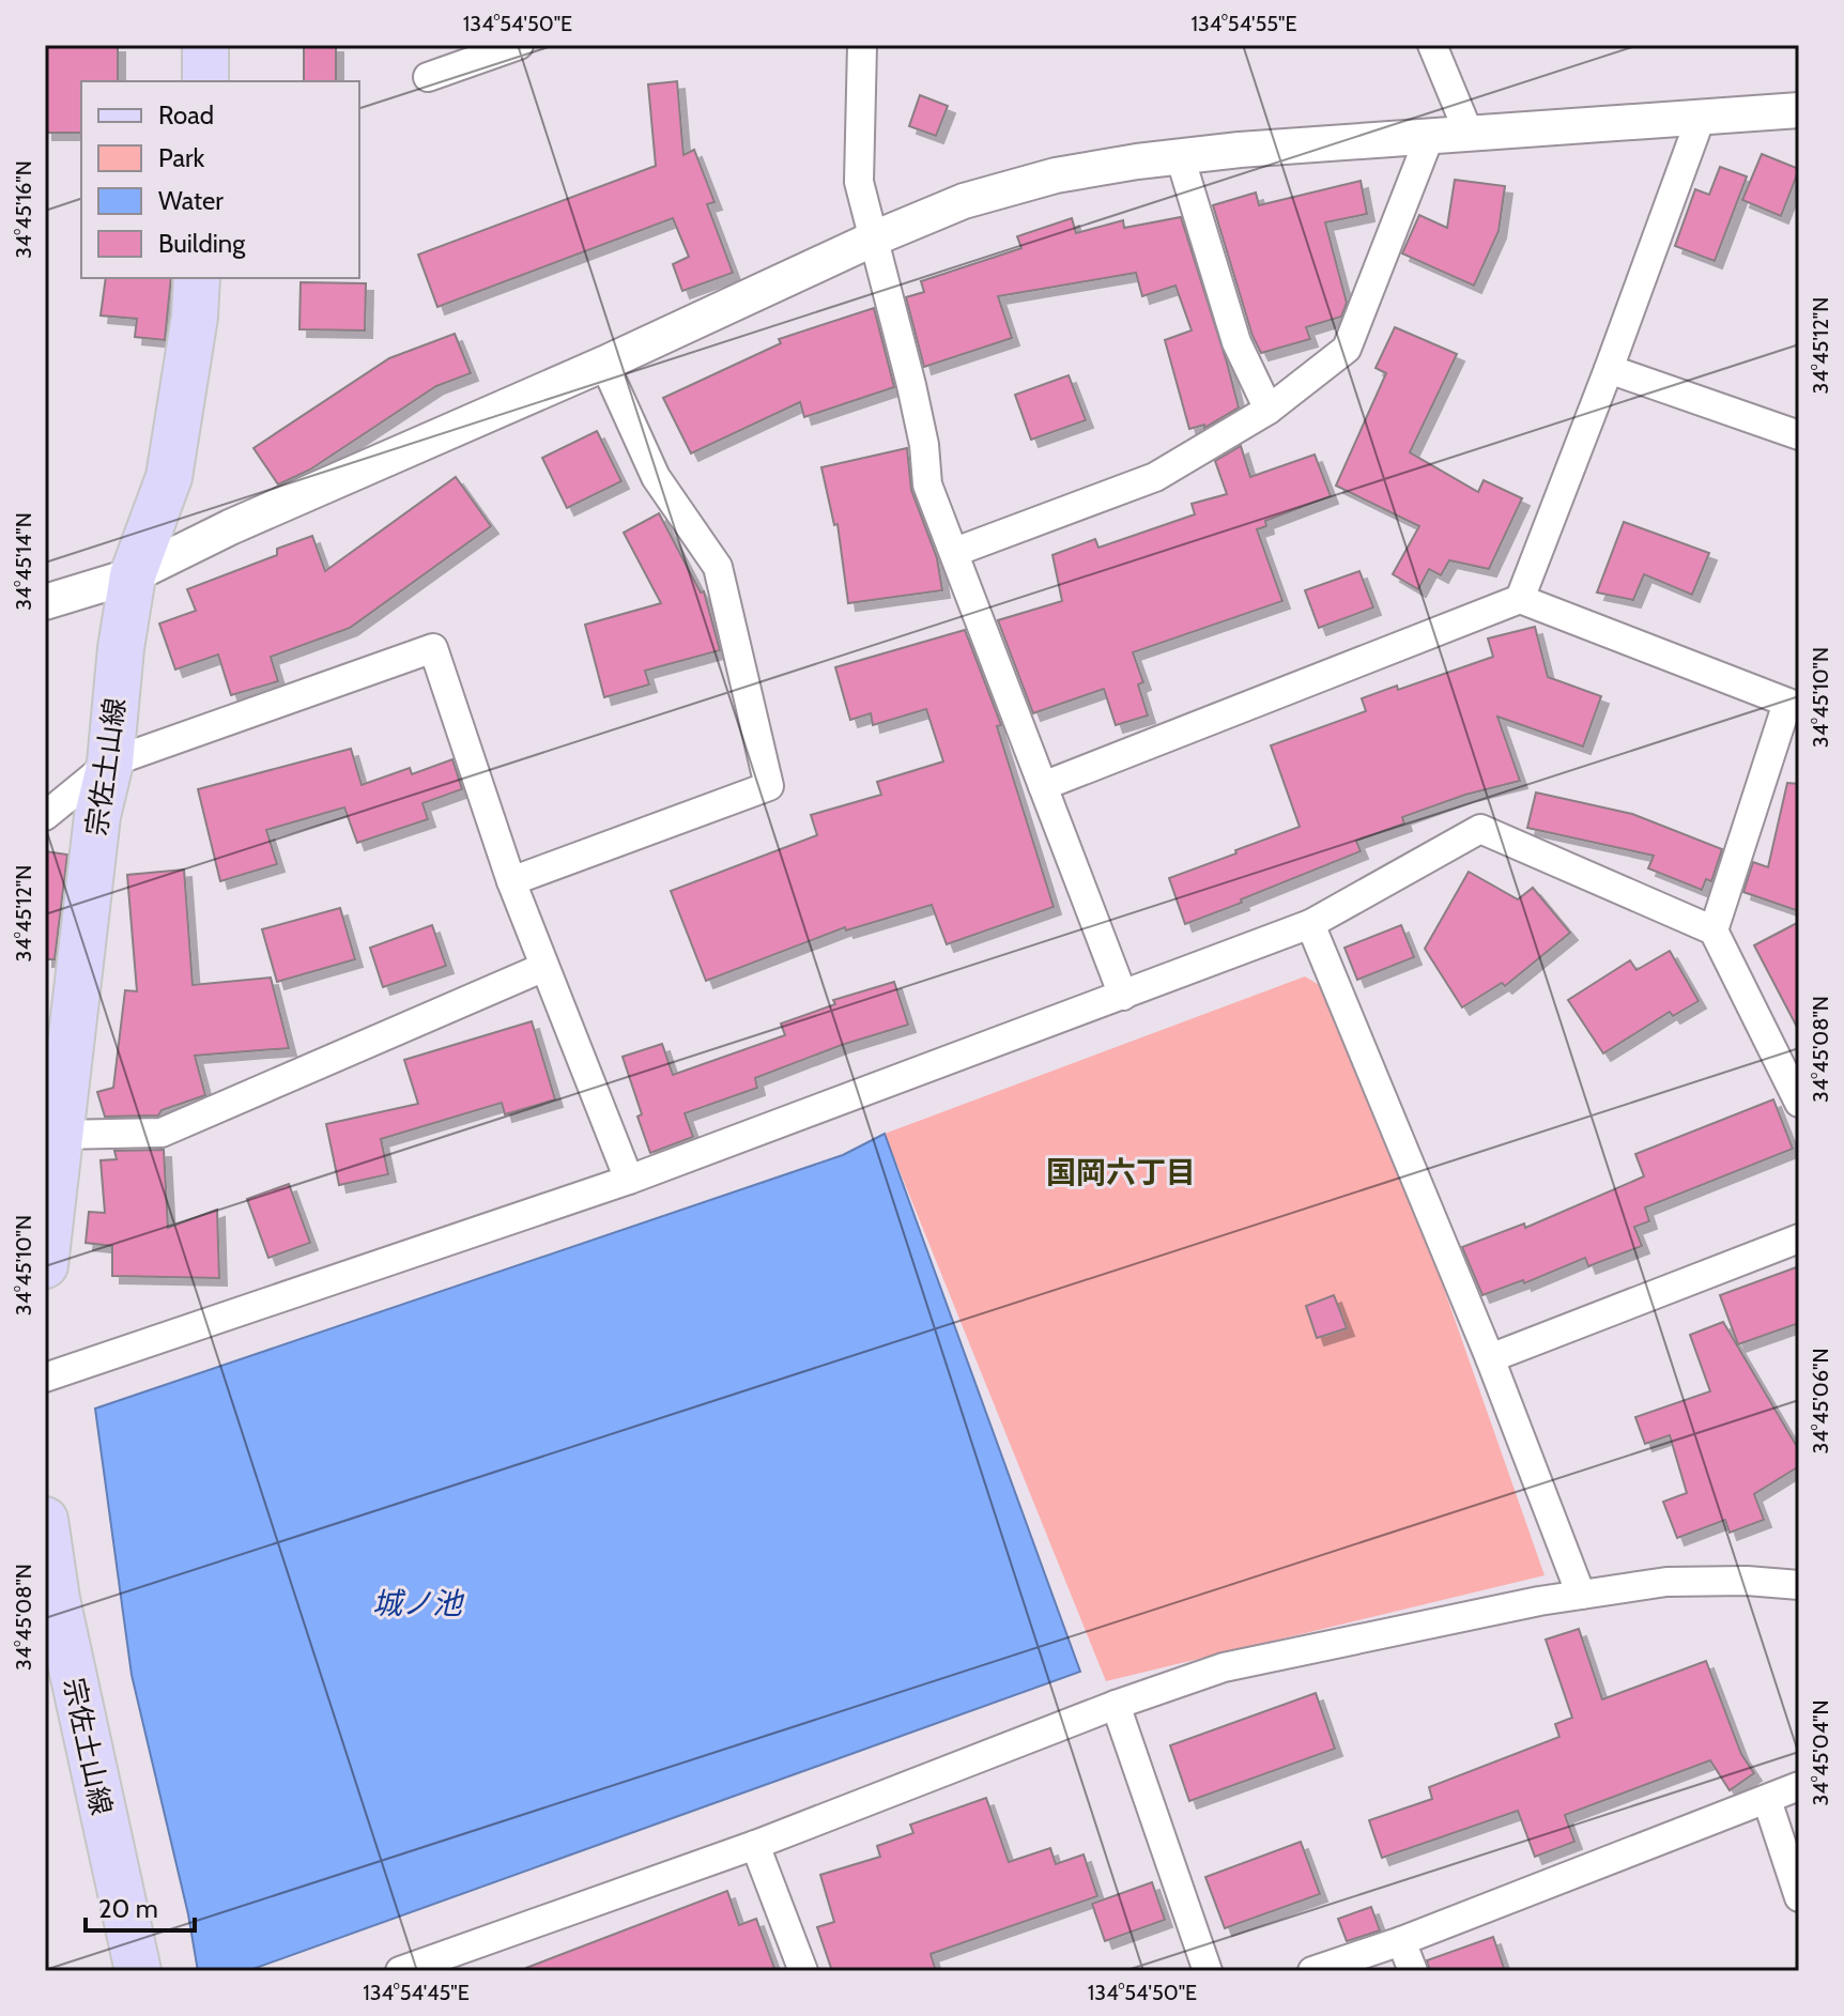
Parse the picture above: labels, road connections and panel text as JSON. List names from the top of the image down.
{
  "streets": {
    "main road": ["宗佐土山線"]
  },
  "districts": ["国岡六丁目"],
  "water": ["城ノ池"],
  "legend": [
    "Road",
    "Park",
    "Water",
    "Building"
  ],
  "scale_bar": "20 m",
  "coordinates": [
    "134°54'50\"E",
    "134°54'55\"E",
    "34°45'16\"N",
    "34°45'12\"N",
    "34°45'14\"N",
    "34°45'10\"N",
    "34°45'08\"N",
    "34°45'06\"N",
    "34°45'04\"N",
    "134°54'45\"E"
  ]
}
